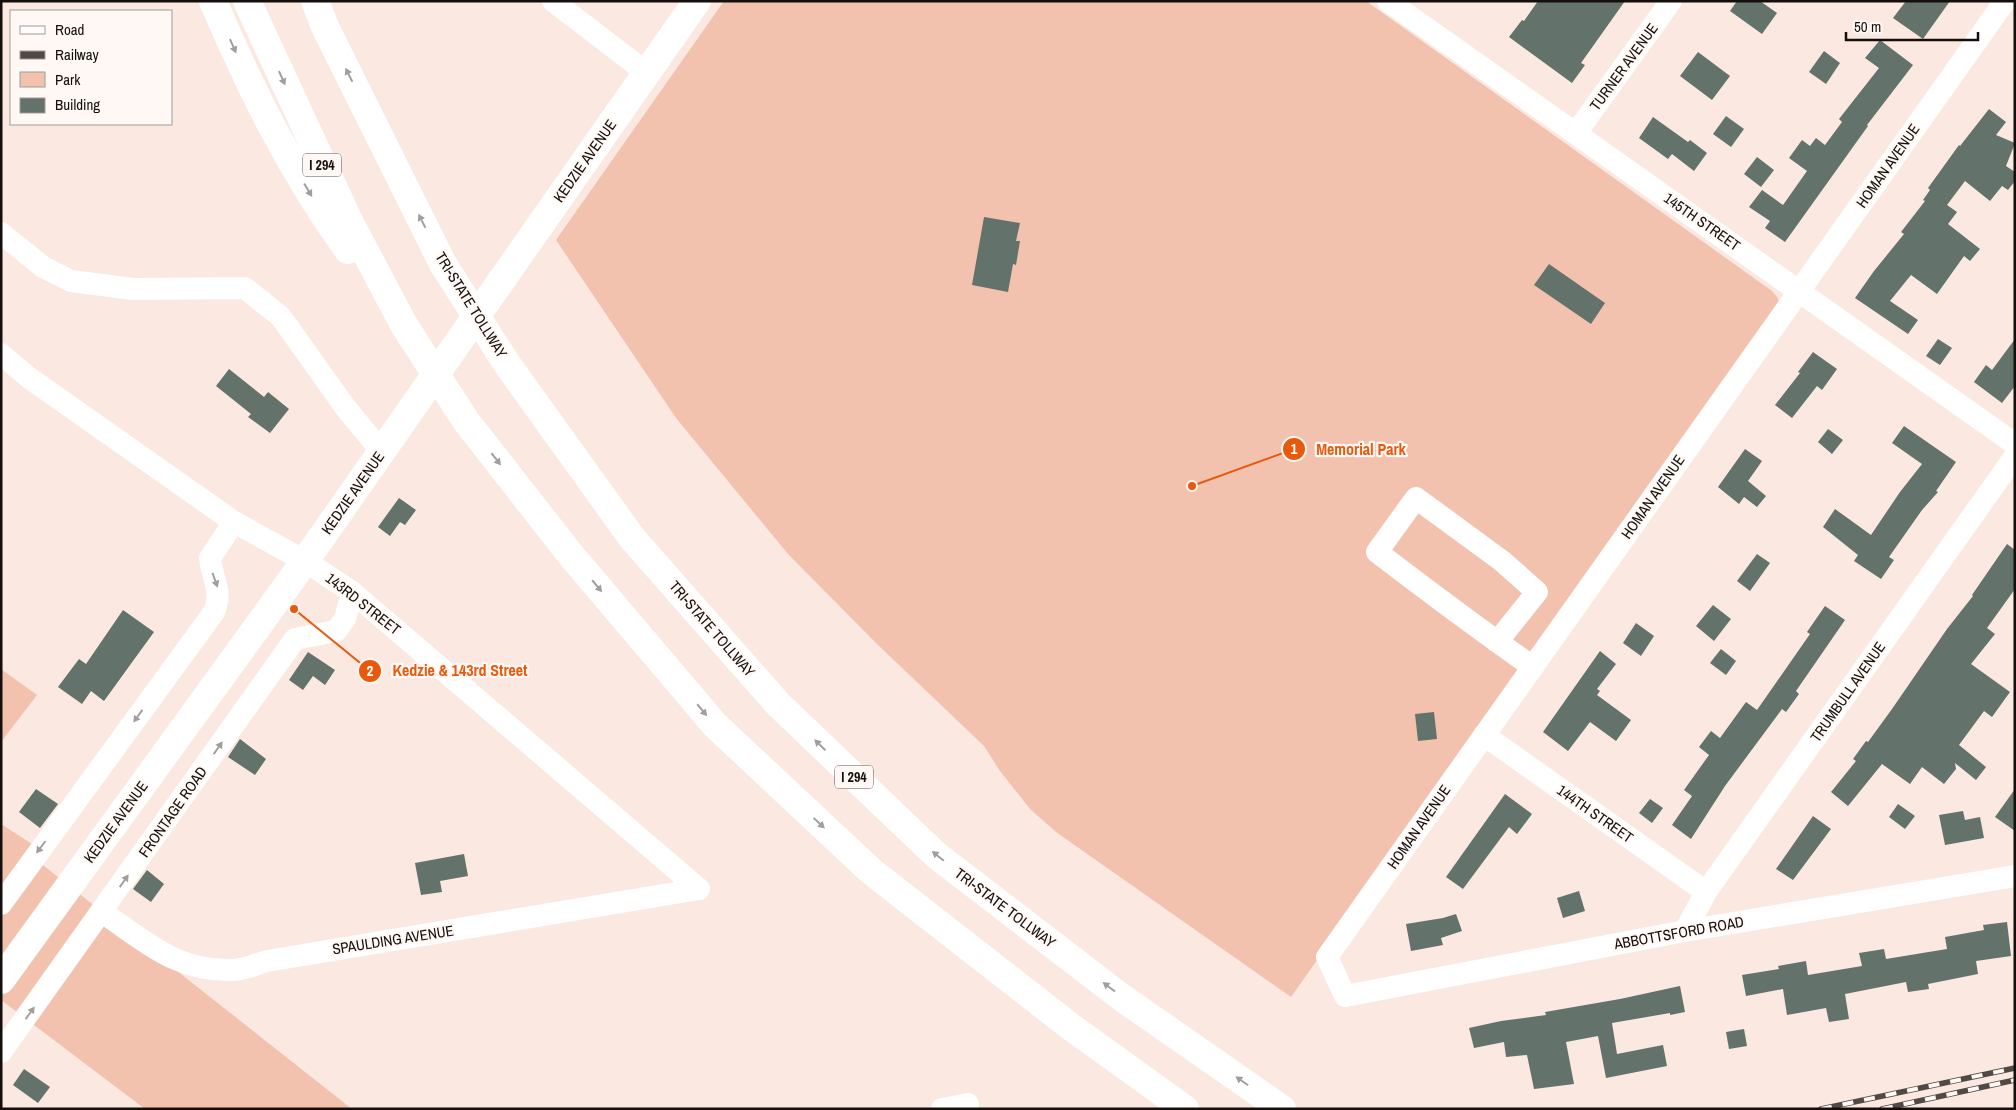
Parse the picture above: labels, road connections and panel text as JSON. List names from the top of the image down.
{
  "streets": {
    "main road": ["KEDZIE AVENUE", "I 294", "TRI-STATE TOLLWAY"],
    "street": [
      "TURNER AVENUE",
      "HOMAN AVENUE",
      "145TH STREET",
      "143RD STREET",
      "TRUMBULL AVENUE",
      "FRONTAGE ROAD",
      "144TH STREET",
      "ABBOTTSFORD ROAD",
      "SPAULDING AVENUE"
    ]
  },
  "crossings": [
    ["TURNER AVENUE", "145TH STREET"],
    ["KEDZIE AVENUE", "143RD STREET"],
    ["HOMAN AVENUE", "145TH STREET"],
    ["HOMAN AVENUE", "144TH STREET"],
    ["HOMAN AVENUE", "ABBOTTSFORD ROAD"],
    ["143RD STREET", "FRONTAGE ROAD"],
    ["143RD STREET", "SPAULDING AVENUE"],
    ["TRUMBULL AVENUE", "144TH STREET"],
    ["TRUMBULL AVENUE", "ABBOTTSFORD ROAD"],
    ["FRONTAGE ROAD", "SPAULDING AVENUE"]
  ],
  "places": ["Memorial Park", "Kedzie & 143rd Street"],
  "legend": [
    "Road",
    "Railway",
    "Park",
    "Building"
  ],
  "scale_bar": "50 m"
}
